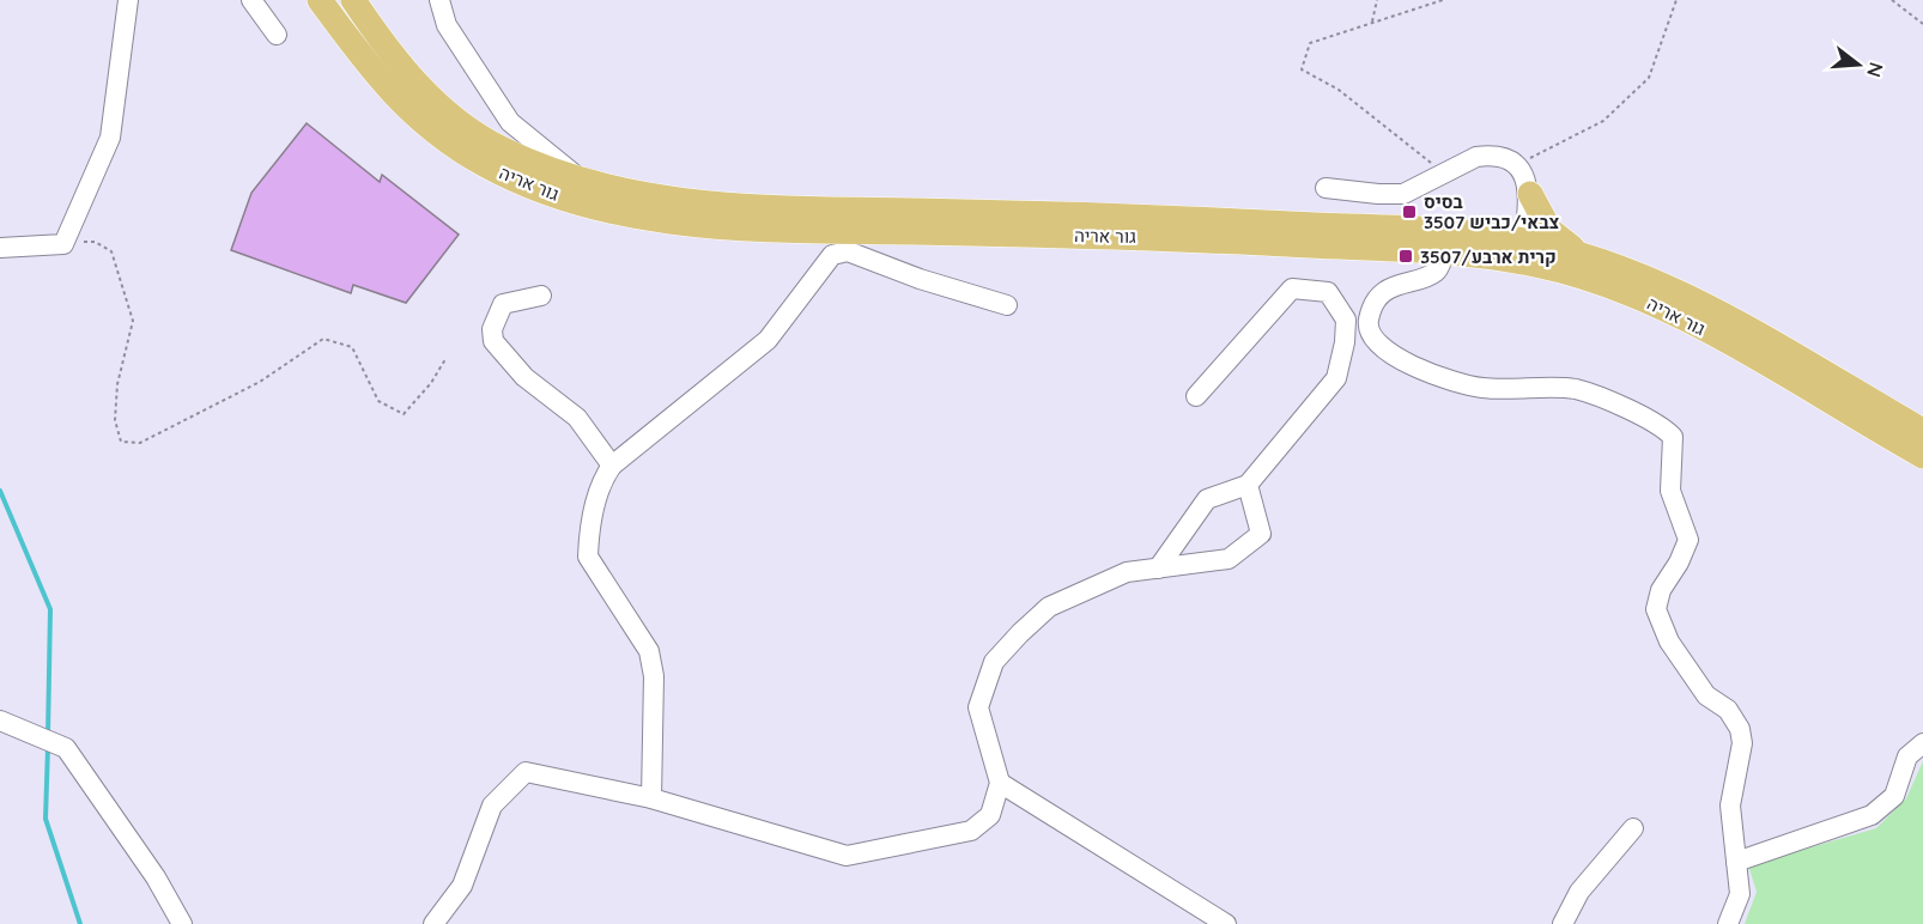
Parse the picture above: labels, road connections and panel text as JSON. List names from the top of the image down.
{
  "streets": {
    "main road": ["גור אריה"]
  },
  "places": {
    "transit": ["בסיס צבאי/כביש 3507", "קרית ארבע/3507"]
  },
  "north": "right"
}
